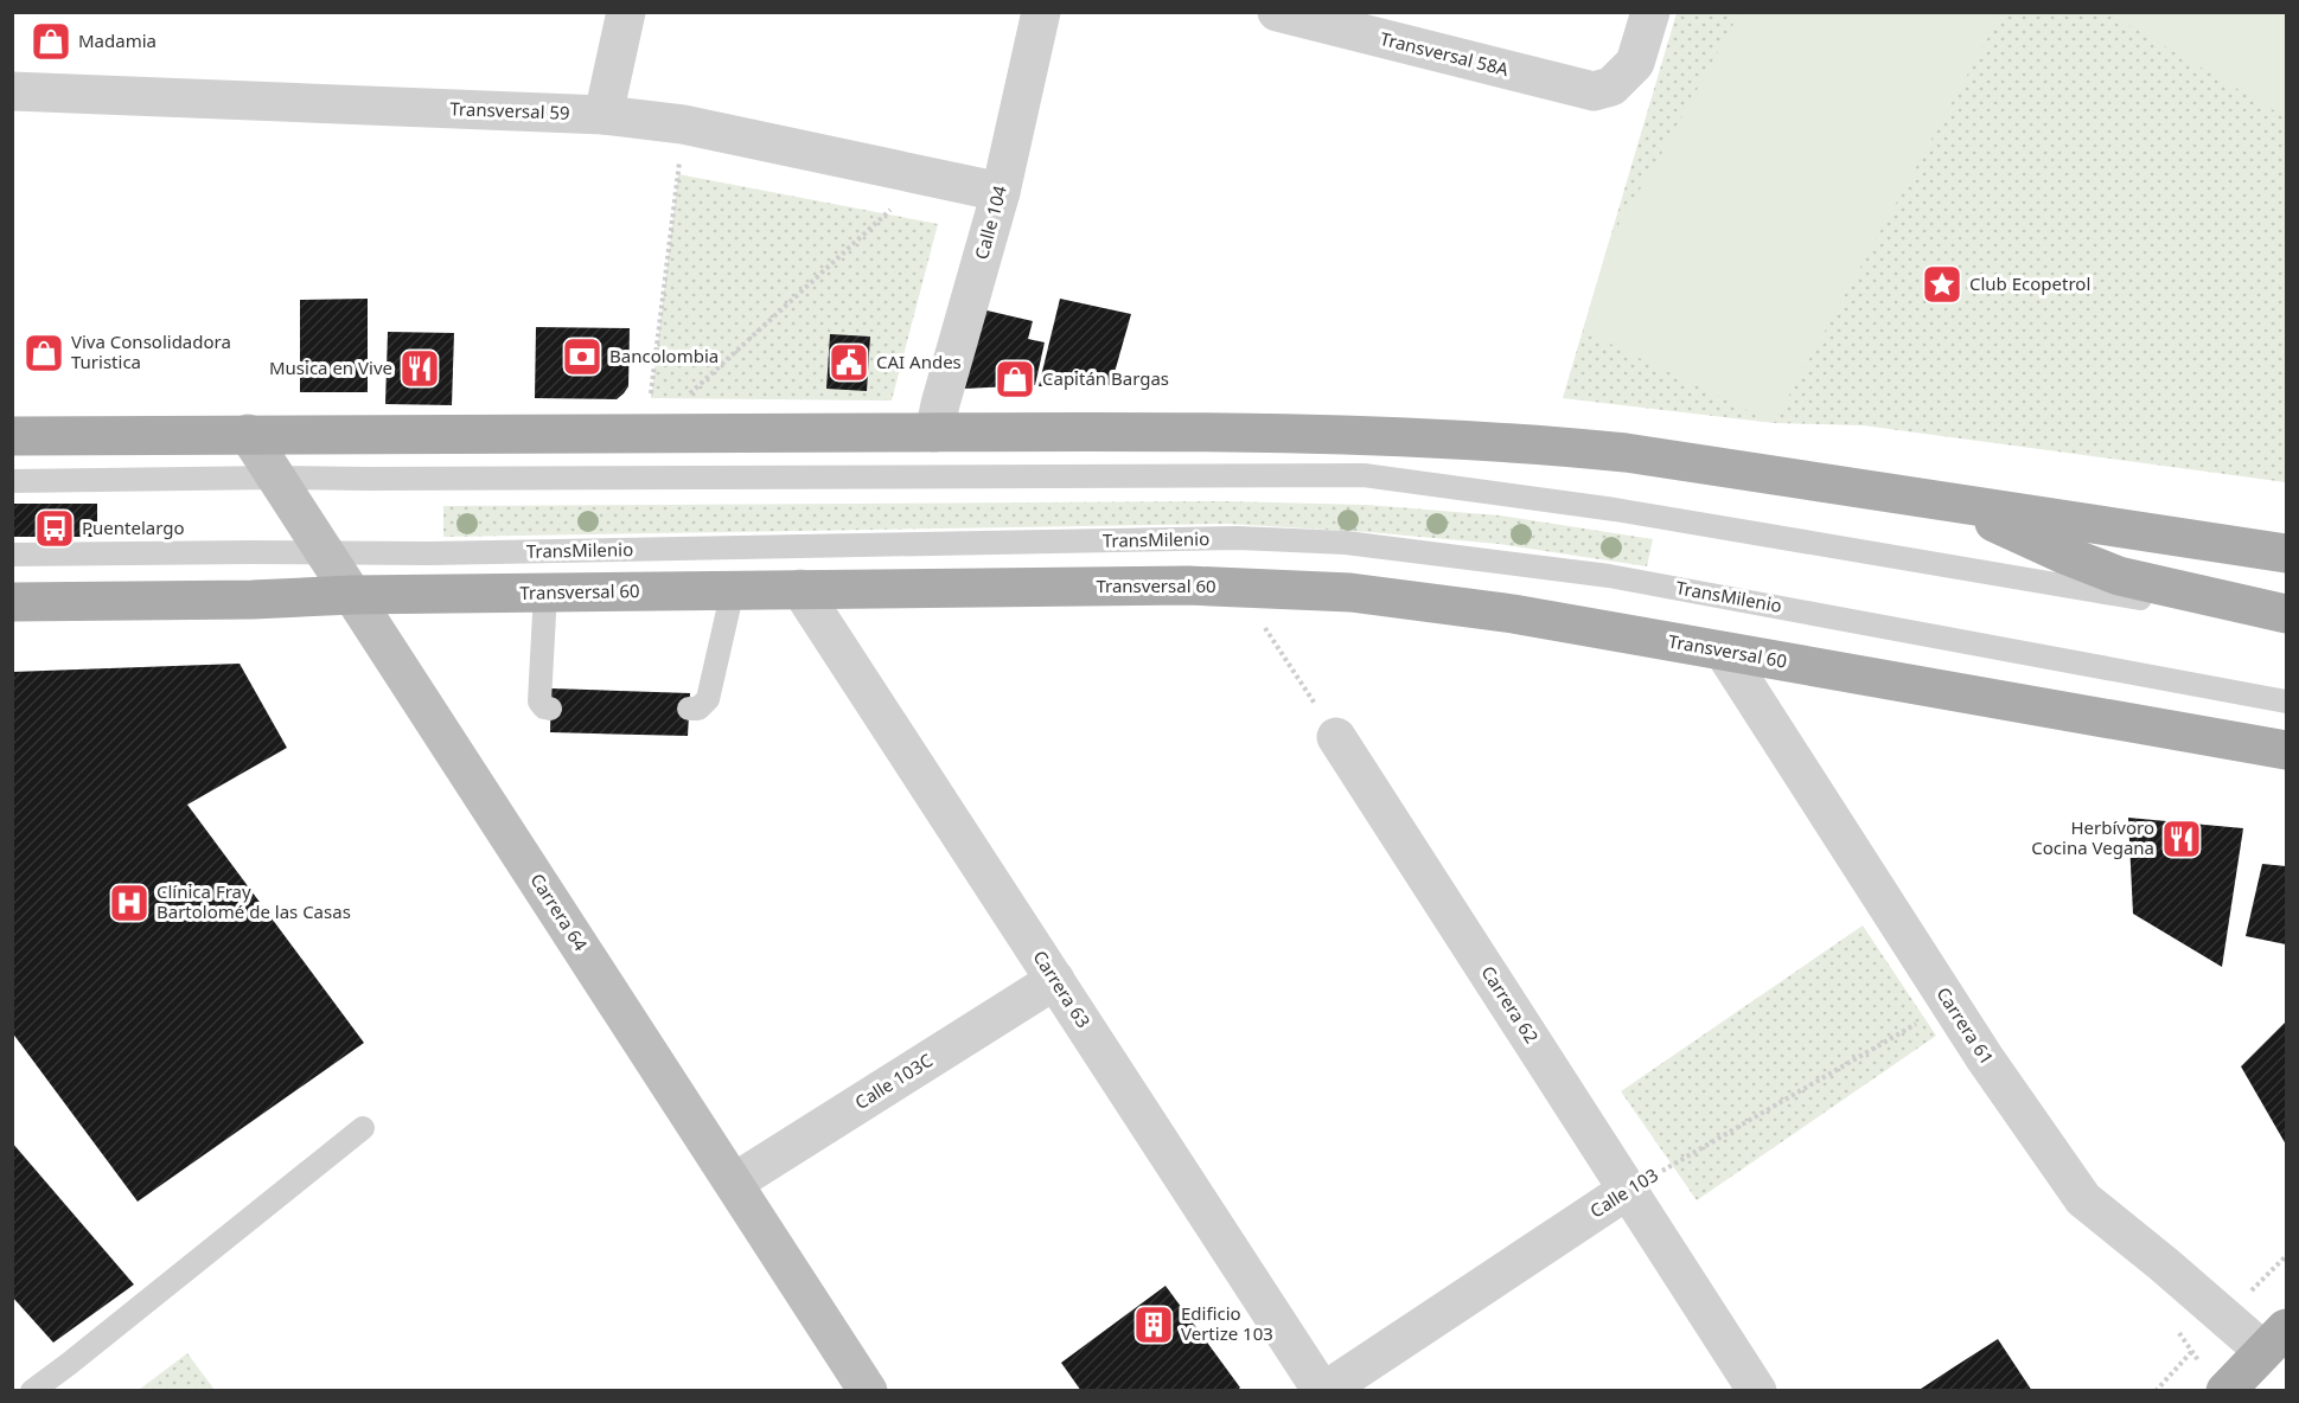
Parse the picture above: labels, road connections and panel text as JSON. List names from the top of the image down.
{
  "streets": {
    "main road": ["Transversal 60"],
    "street": [
      "Transversal 58A",
      "Transversal 59",
      "Calle 104",
      "Carrera 64",
      "Carrera 63",
      "Carrera 62",
      "Carrera 61",
      "Calle 103C",
      "Calle 103"
    ],
    "lane": ["TransMilenio"]
  },
  "crossings": [
    ["Transversal 59", "Calle 104"],
    ["TransMilenio", "Carrera 64"],
    ["Transversal 60", "Carrera 64"],
    ["Transversal 60", "Carrera 63"],
    ["Transversal 60", "Carrera 61"],
    ["Carrera 64", "Calle 103C"],
    ["Carrera 63", "Calle 103C"],
    ["Carrera 63", "Calle 103"],
    ["Carrera 62", "Calle 103"]
  ],
  "places": {
    "shop": ["Madamia", "Viva Consolidadora Turistica", "Capitán Bargas"],
    "place": ["Club Ecopetrol"],
    "bank": ["Bancolombia"],
    "public building": ["CAI Andes"],
    "restaurant": ["Musica en Vive", "Herbívoro Cocina Vegana"],
    "bus stop": ["Puentelargo"],
    "hospital": ["Clínica Fray Bartolomé de las Casas"],
    "building": ["Edificio Vertize 103"]
  }
}
